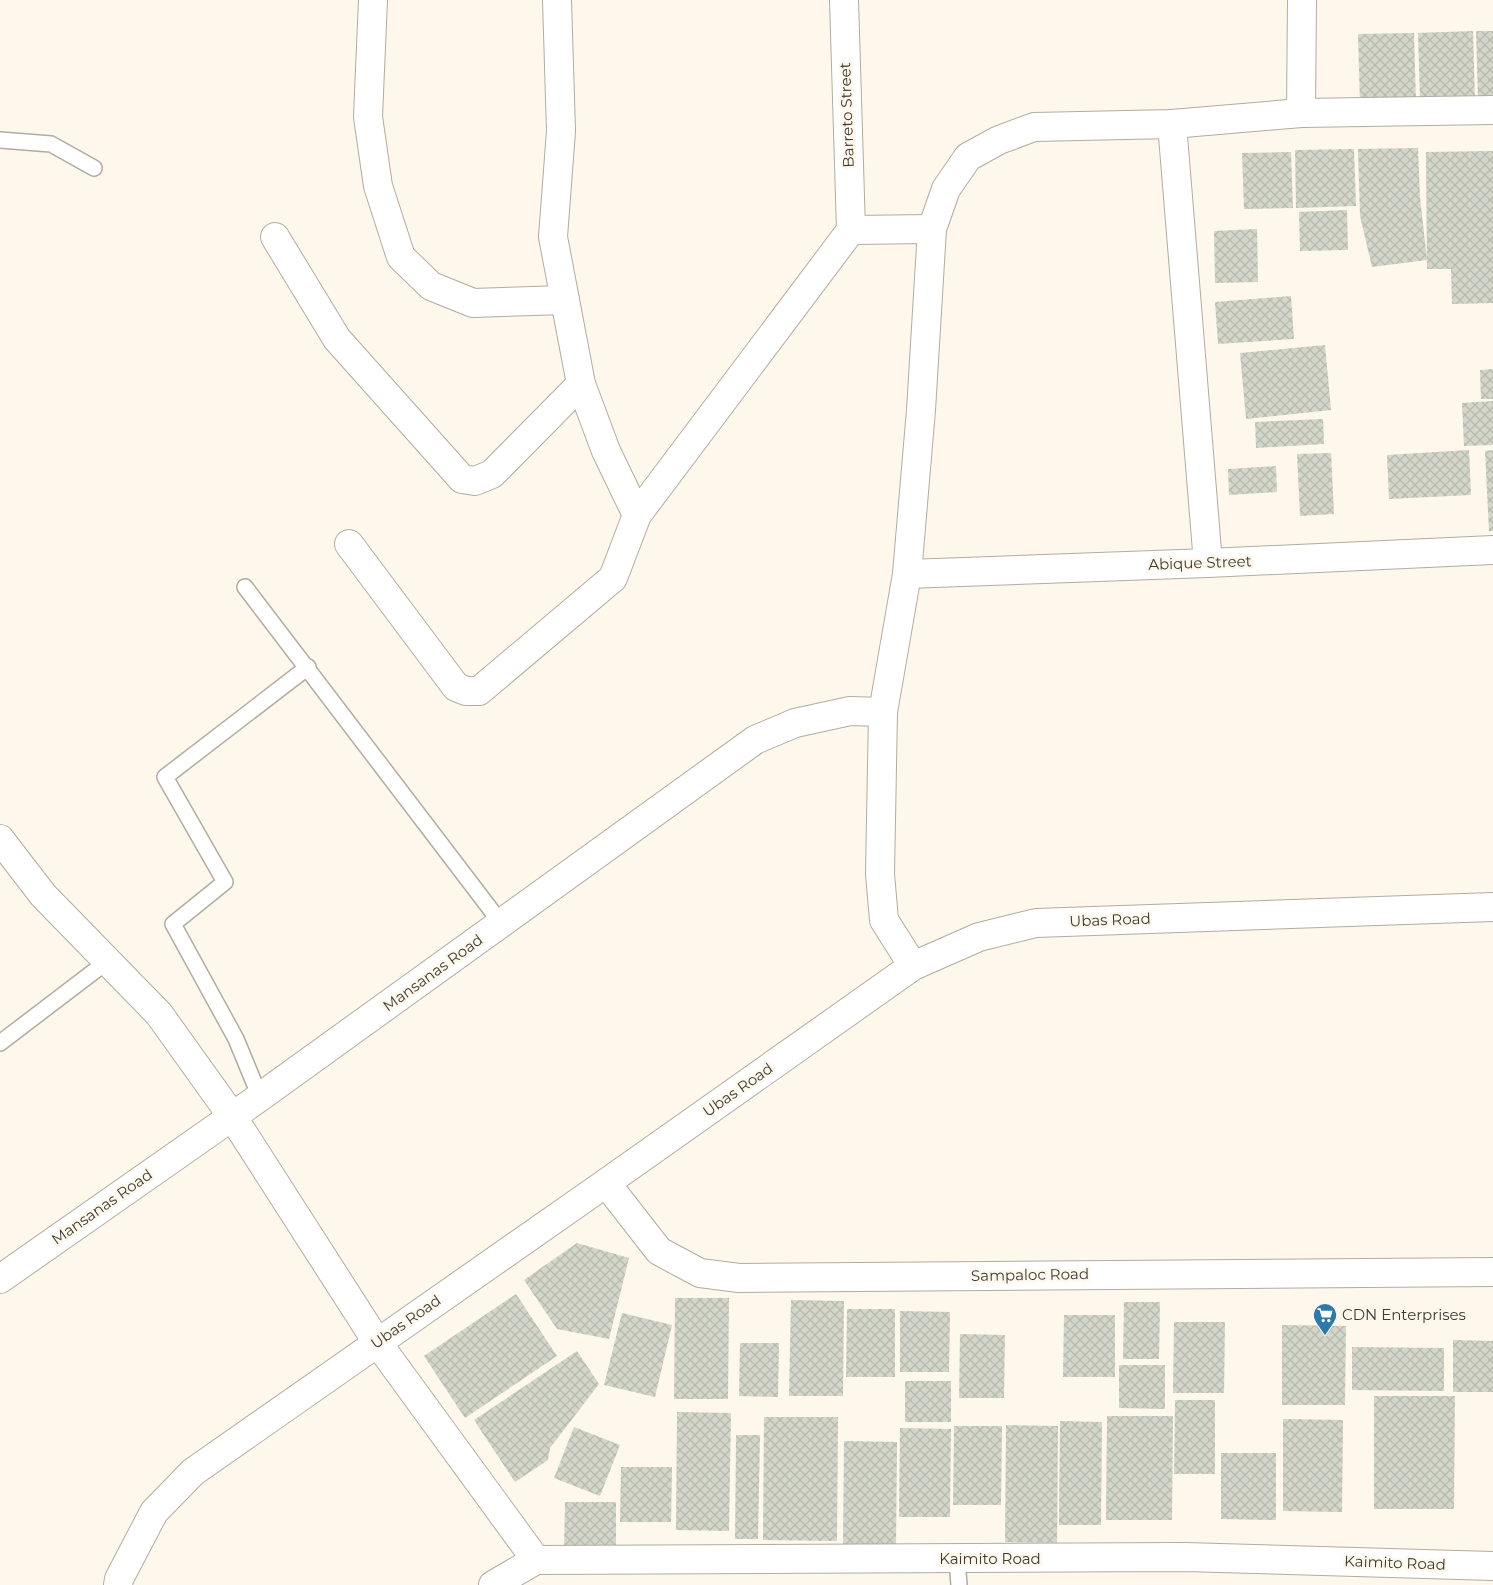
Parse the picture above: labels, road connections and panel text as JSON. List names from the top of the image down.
{
  "streets": {
    "street": [
      "Barreto Street",
      "Abique Street",
      "Ubas Road",
      "Mansanas Road",
      "Sampaloc Road",
      "Kaimito Road"
    ]
  },
  "crossings": [
    ["Ubas Road", "Sampaloc Road"]
  ],
  "places": {
    "supermarket": ["CDN Enterprises"]
  }
}
